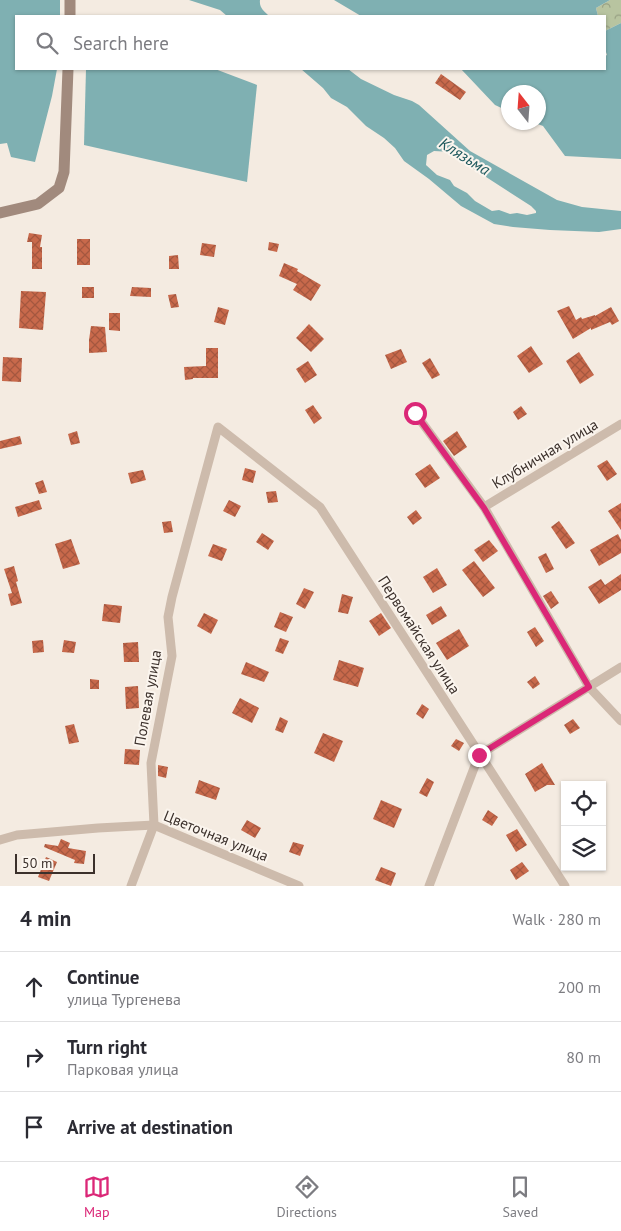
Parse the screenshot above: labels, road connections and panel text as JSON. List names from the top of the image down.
{
  "streets": {
    "street": [
      "Клубничная улица",
      "Первомайская улица",
      "Полевая улица",
      "Цветочная улица"
    ]
  },
  "crossings": [
    ["Первомайская улица", "Полевая улица"],
    ["Полевая улица", "Цветочная улица"]
  ],
  "water": ["Клязьма"],
  "scale_bar": "50 m",
  "north": "top",
  "page": {
    "search": "Search here",
    "scale": "50 m",
    "heading": ["4 min", "Walk · 280 m"],
    "list": [
      ["Continue", "улица Тургенева", "200 m"],
      ["Turn right", "Парковая улица", "80 m"],
      "Arrive at destination"
    ],
    "nav": ["Map", "Directions", "Saved"]
  }
}
